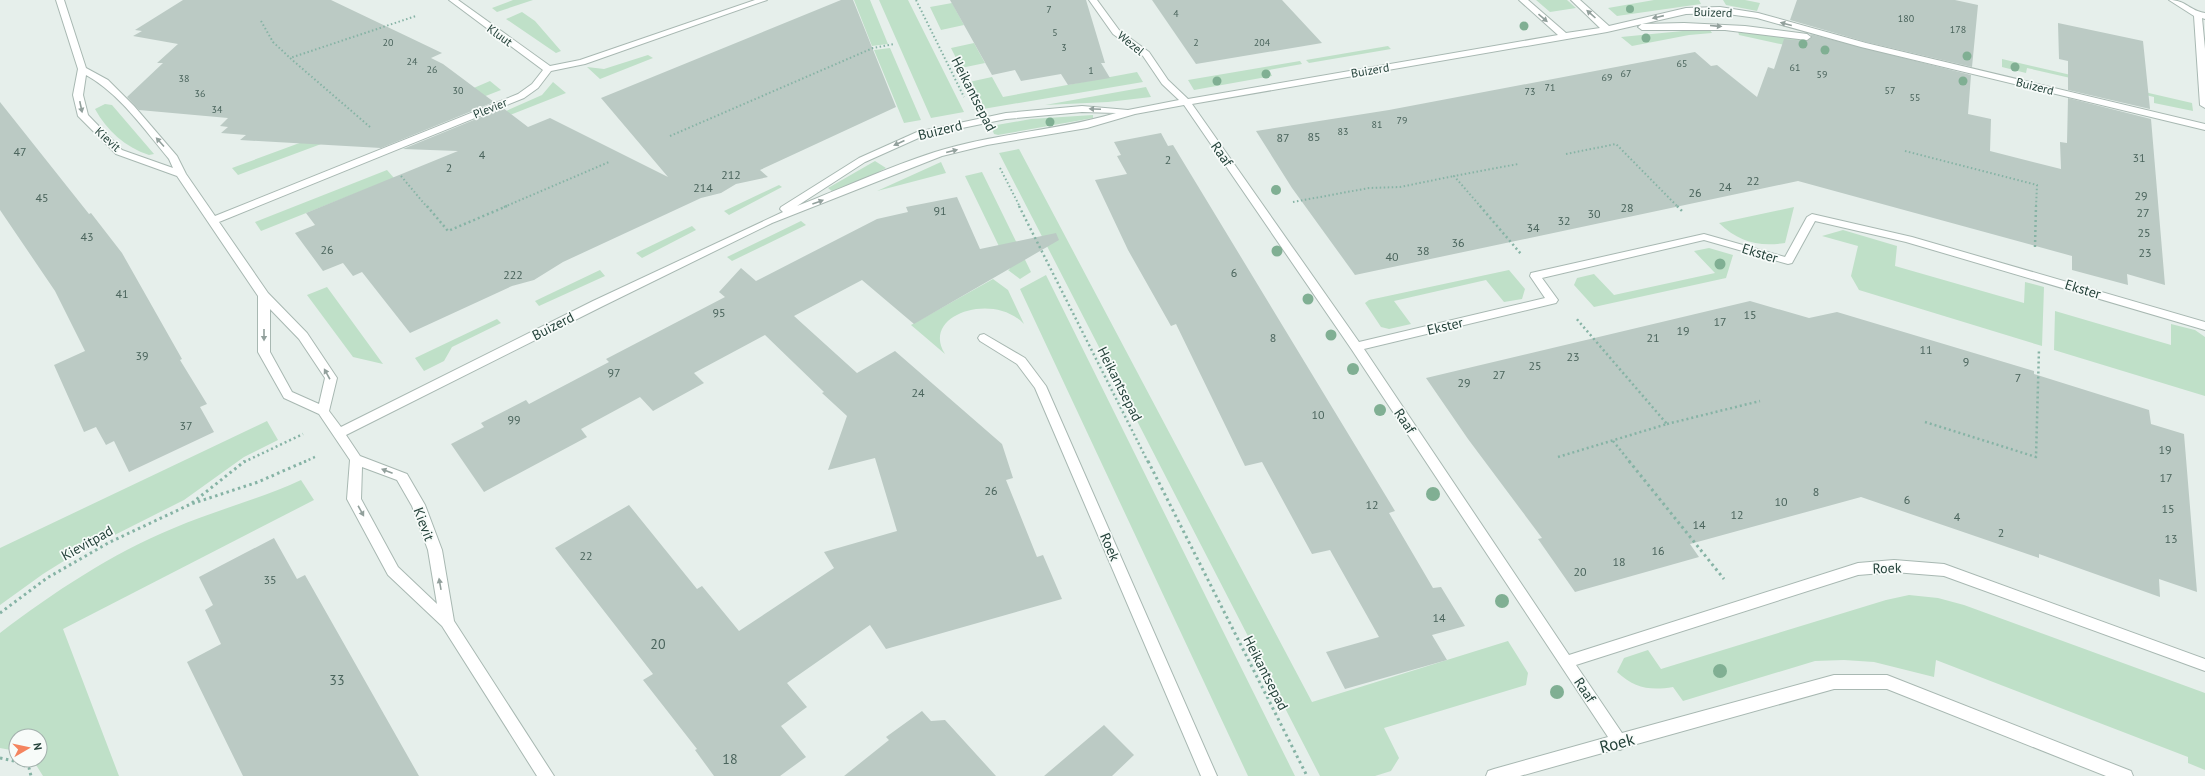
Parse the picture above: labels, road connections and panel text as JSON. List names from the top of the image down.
{
  "streets": {
    "street": [
      "Buizerd",
      "Kluut",
      "Wezel",
      "Plevier",
      "Kievit",
      "Raaf",
      "Ekster",
      "Roek"
    ],
    "path": ["Heikantsepad", "Kievitpad"]
  },
  "crossings": [
    ["Buizerd", "Wezel"],
    ["Buizerd", "Heikantsepad"],
    ["Buizerd", "Kievit"],
    ["Buizerd", "Raaf"],
    ["Buizerd", "Kievitpad"],
    ["Kluut", "Plevier"],
    ["Wezel", "Raaf"],
    ["Kievit", "Kievitpad"],
    ["Raaf", "Ekster"],
    ["Raaf", "Roek"]
  ],
  "house_numbers": [
    "7",
    "4",
    "180",
    "178",
    "5",
    "20",
    "2",
    "204",
    "3",
    "24",
    "65",
    "61",
    "26",
    "1",
    "67",
    "59",
    "69",
    "38",
    "71",
    "30",
    "57",
    "73",
    "36",
    "55",
    "34",
    "79",
    "81",
    "83",
    "85",
    "87",
    "47",
    "4",
    "31",
    "2",
    "2",
    "212",
    "22",
    "24",
    "214",
    "26",
    "29",
    "45",
    "28",
    "91",
    "27",
    "30",
    "32",
    "34",
    "25",
    "43",
    "36",
    "26",
    "38",
    "23",
    "40",
    "6",
    "222",
    "41",
    "95",
    "15",
    "17",
    "19",
    "8",
    "21",
    "11",
    "39",
    "23",
    "9",
    "25",
    "97",
    "27",
    "7",
    "29",
    "24",
    "10",
    "99",
    "37",
    "19",
    "17",
    "26",
    "8",
    "6",
    "10",
    "12",
    "15",
    "12",
    "4",
    "14",
    "2",
    "13",
    "16",
    "22",
    "18",
    "20",
    "35",
    "14",
    "20",
    "33",
    "18"
  ],
  "north": "right"
}
